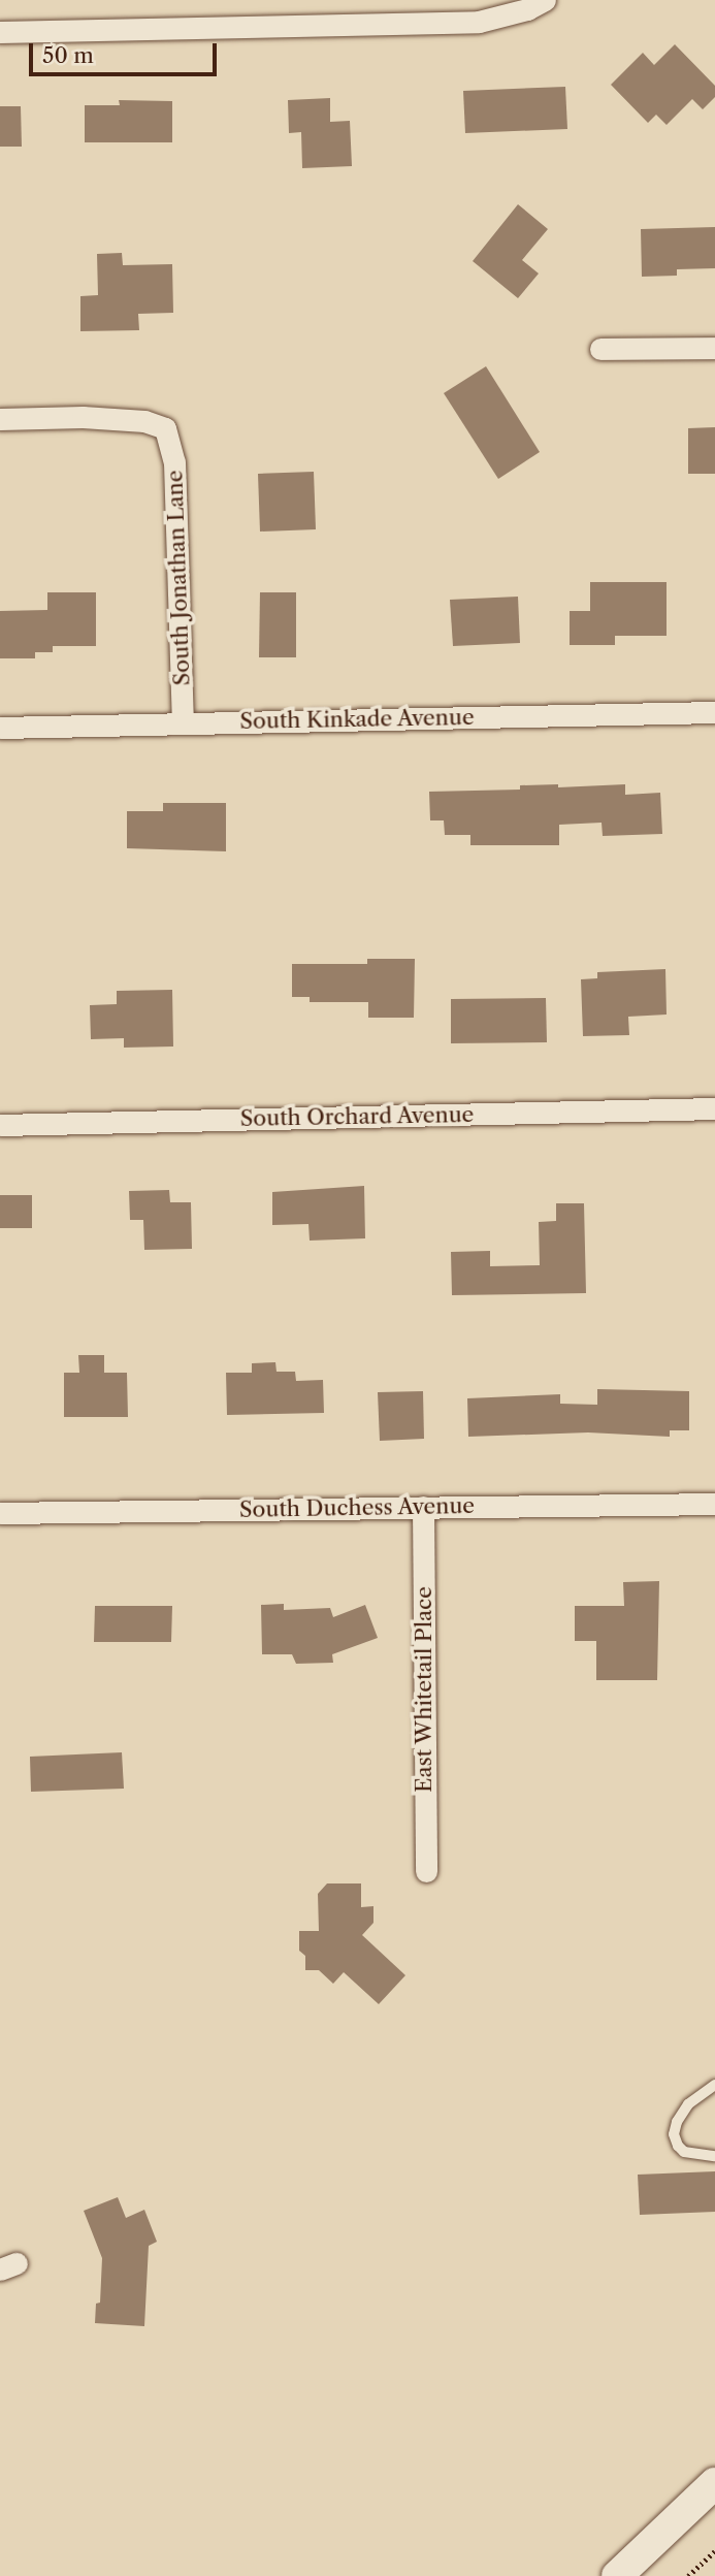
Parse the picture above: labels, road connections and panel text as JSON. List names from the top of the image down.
{
  "streets": {
    "street": [
      "South Jonathan Lane",
      "South Kinkade Avenue",
      "South Orchard Avenue",
      "South Duchess Avenue",
      "East Whitetail Place"
    ]
  },
  "crossings": [
    ["South Jonathan Lane", "South Kinkade Avenue"],
    ["South Duchess Avenue", "East Whitetail Place"]
  ],
  "scale_bar": "50 m"
}
